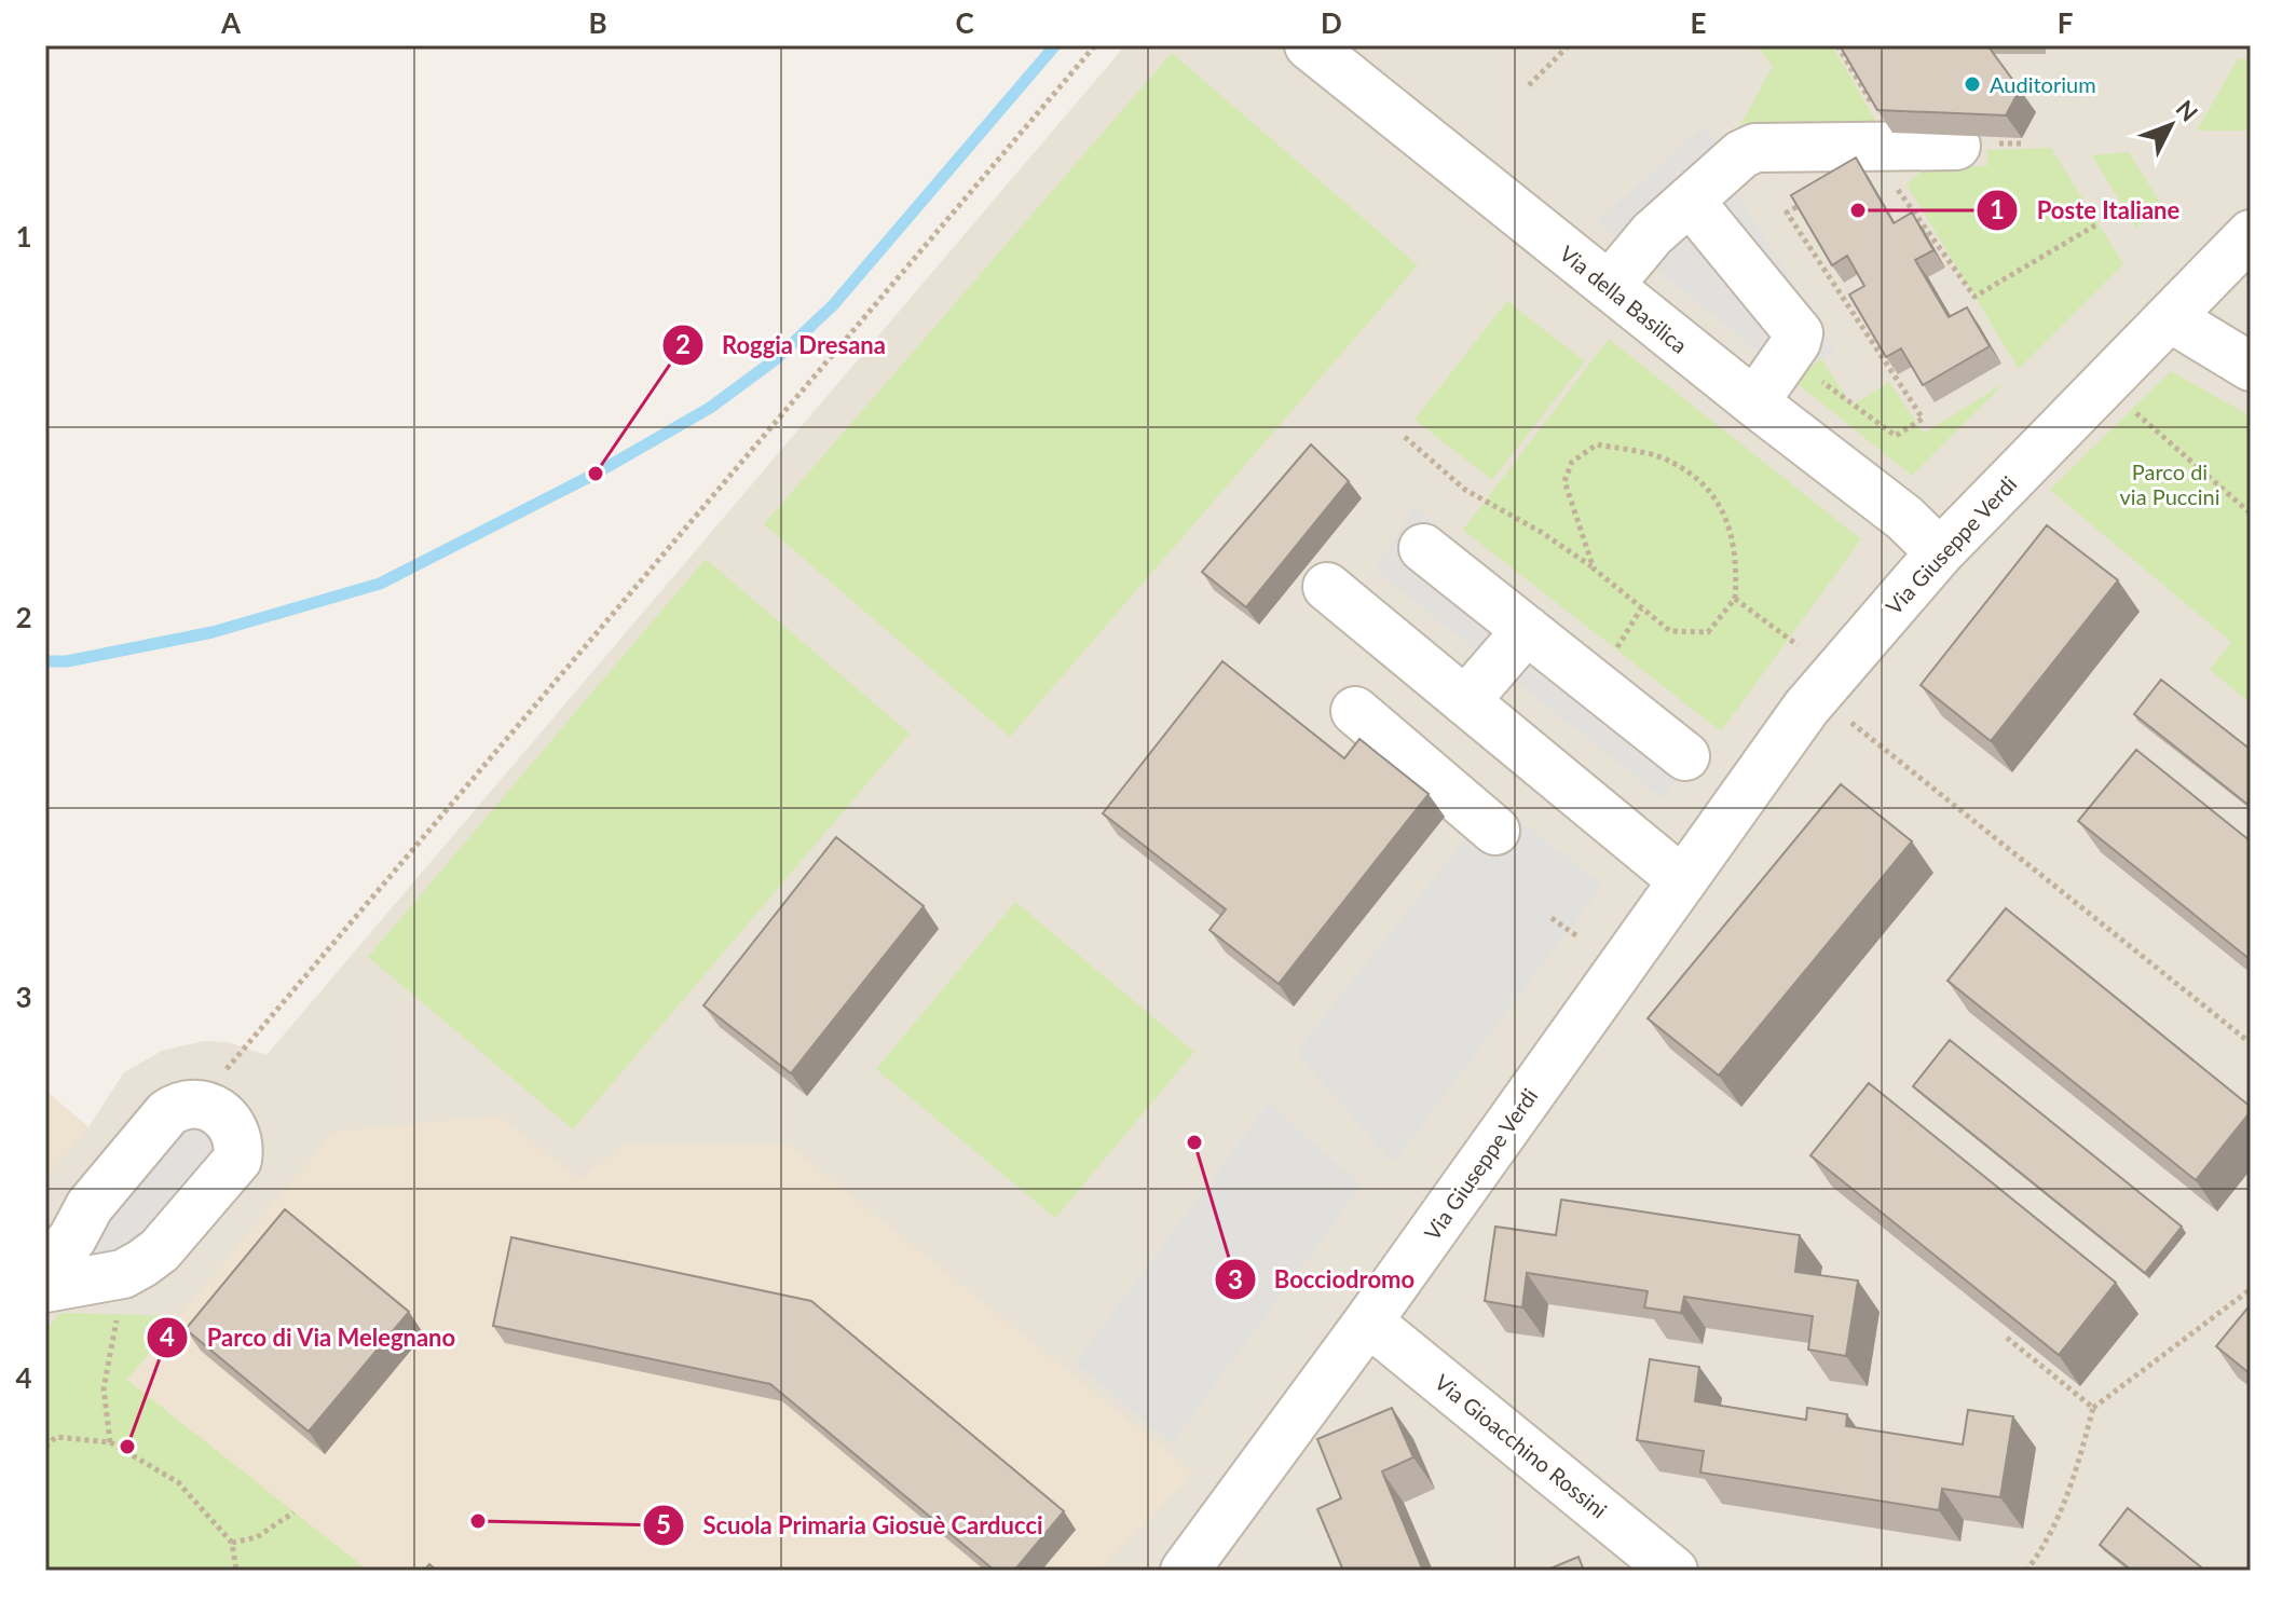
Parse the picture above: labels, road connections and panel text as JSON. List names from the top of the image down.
{
  "streets": {
    "street": ["Via della Basilica", "Via Giuseppe Verdi", "Via Gioacchino Rossini"]
  },
  "crossings": [
    ["Via della Basilica", "Via Giuseppe Verdi"],
    ["Via Giuseppe Verdi", "Via Gioacchino Rossini"]
  ],
  "parks": ["Parco di via Puccini"],
  "places": [
    "Auditorium",
    "Poste Italiane",
    "Roggia Dresana",
    "Bocciodromo",
    "Parco di Via Melegnano",
    "Scuola Primaria Giosuè Carducci"
  ],
  "north": "top right",
  "grid": {
    "columns": [
      "A",
      "B",
      "C",
      "D",
      "E",
      "F"
    ],
    "rows": [
      "1",
      "2",
      "3",
      "4"
    ]
  }
}
